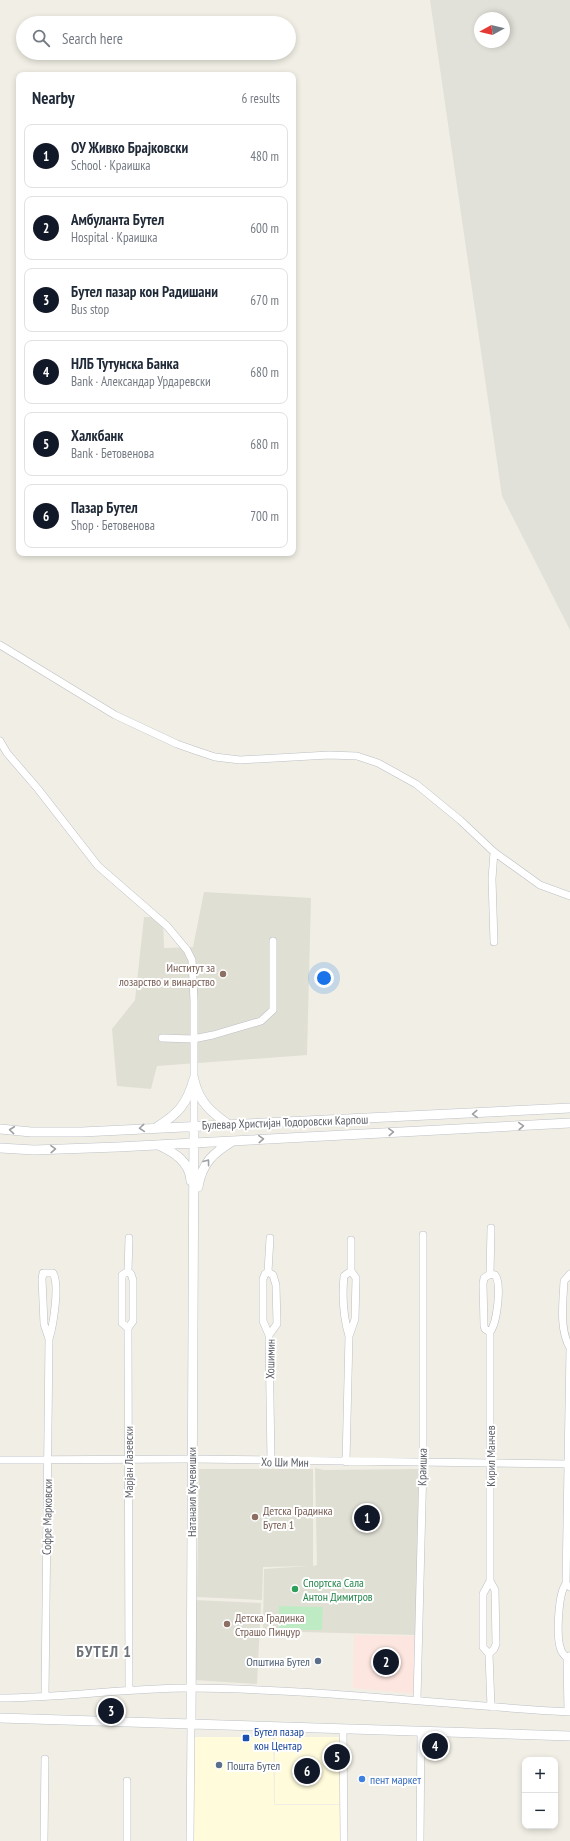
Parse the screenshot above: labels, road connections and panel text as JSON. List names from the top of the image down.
{
  "streets": {
    "street": [
      "Булевар Христијан Тодоровски Карпош",
      "Хошимин",
      "Кирил Манчев",
      "Марјан Лазевски",
      "Хо Ши Мин",
      "Краишка",
      "Натанаил Кучевишки",
      "Софре Марковски"
    ]
  },
  "crossings": [
    ["Булевар Христијан Тодоровски Карпош", "Натанаил Кучевишки"],
    ["Хошимин", "Хо Ши Мин"],
    ["Кирил Манчев", "Хо Ши Мин"],
    ["Марјан Лазевски", "Хо Ши Мин"],
    ["Хо Ши Мин", "Краишка"],
    ["Хо Ши Мин", "Натанаил Кучевишки"],
    ["Хо Ши Мин", "Софре Марковски"]
  ],
  "districts": ["БУТЕЛ 1"],
  "places": {
    "other": [
      "Институт за лозарство и винарство",
      "Детска Градинка Бутел 1",
      "Спортска Сала Антон Димитров",
      "Детска Градинка Страшо Пинџур",
      "Општина Бутел",
      "Пошта Бутел",
      "пент маркет"
    ],
    "transit": ["Бутел пазар кон Центар"]
  },
  "north": "left",
  "page": {
    "search": "Search here",
    "heading": ["Nearby", "6 results"],
    "list": [
      {
        "mark": "1",
        "name": "ОУ Живко Брајковски",
        "note": "School · Краишка",
        "value": "480 m"
      },
      {
        "mark": "2",
        "name": "Амбуланта Бутел",
        "note": "Hospital · Краишка",
        "value": "600 m"
      },
      {
        "mark": "3",
        "name": "Бутел пазар кон Радишани",
        "note": "Bus stop",
        "value": "670 m"
      },
      {
        "mark": "4",
        "name": "НЛБ Тутунска Банка",
        "note": "Bank · Александар Урдаревски",
        "value": "680 m"
      },
      {
        "mark": "5",
        "name": "Халкбанк",
        "note": "Bank · Бетовенова",
        "value": "680 m"
      },
      {
        "mark": "6",
        "name": "Пазар Бутел",
        "note": "Shop · Бетовенова",
        "value": "700 m"
      }
    ],
    "pins": [
      "1",
      "2",
      "3",
      "4",
      "5",
      "6"
    ],
    "map_buttons": ["+", "−"]
  }
}
